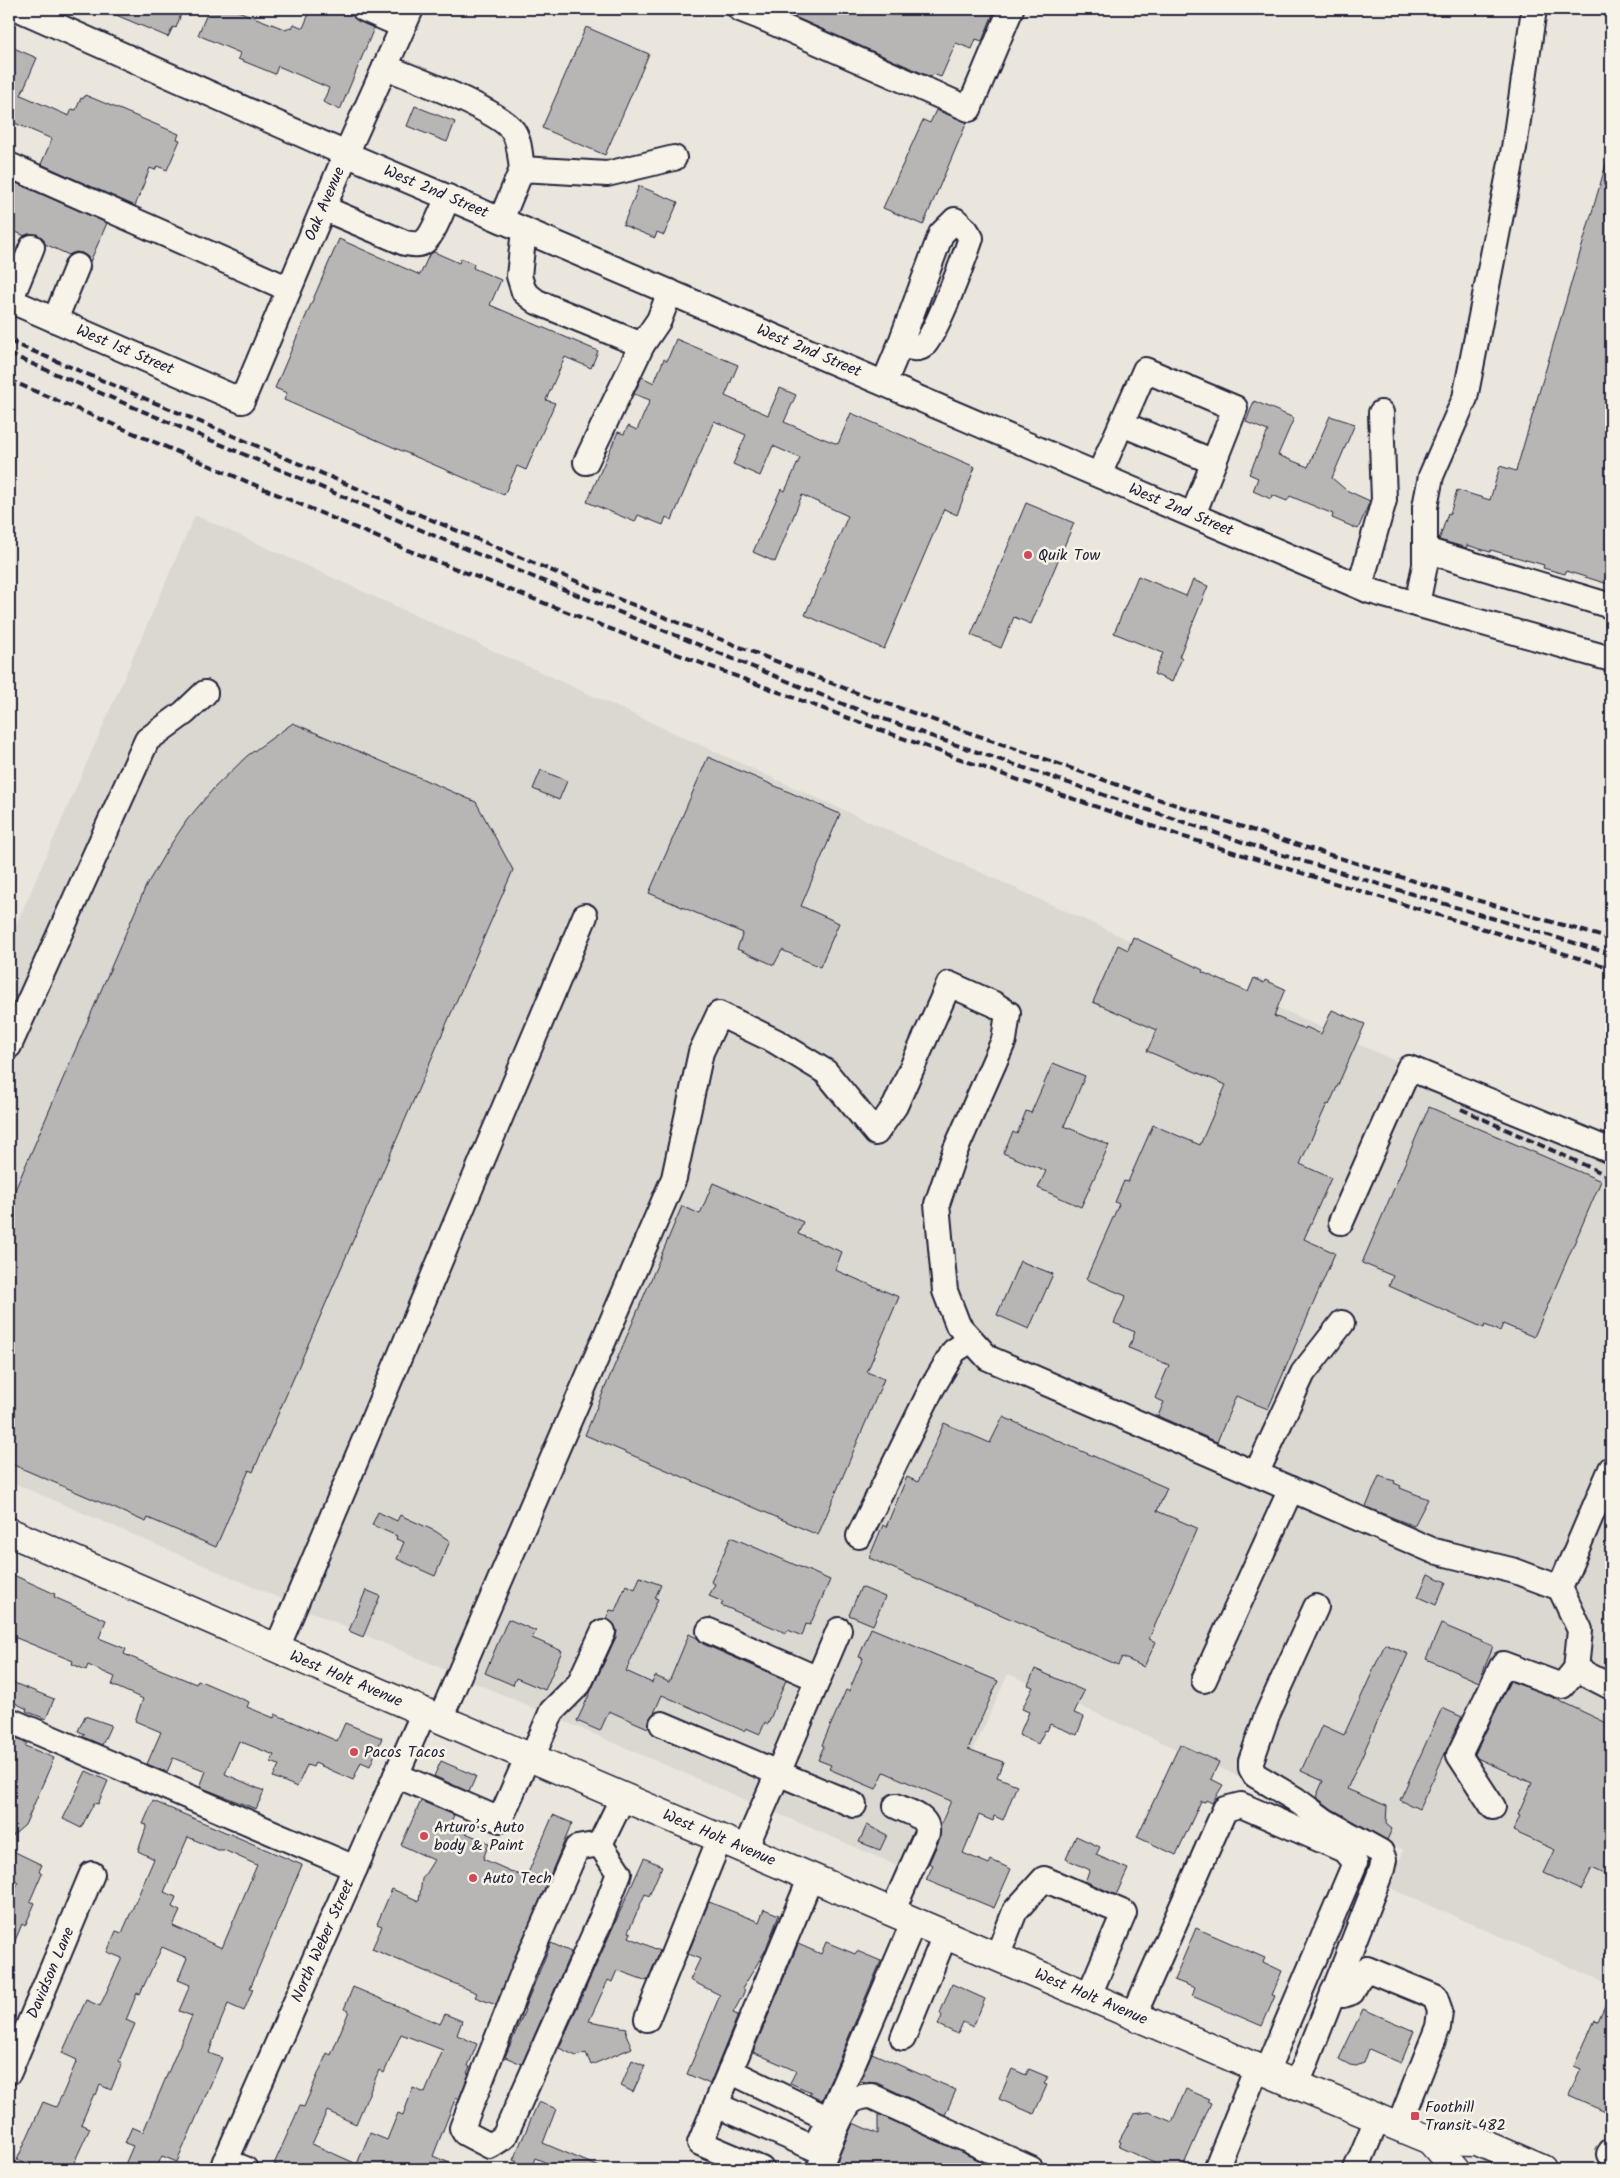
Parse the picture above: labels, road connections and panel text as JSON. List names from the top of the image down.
{
  "streets": {
    "main road": ["West Holt Avenue"],
    "street": [
      "West 2nd Street",
      "Oak Avenue",
      "West 1st Street",
      "North Weber Street",
      "Davidson Lane"
    ]
  },
  "crossings": [
    ["West 2nd Street", "Oak Avenue"],
    ["Oak Avenue", "West 1st Street"],
    ["West Holt Avenue", "North Weber Street"]
  ],
  "places": {
    "other": [
      "Quik Tow",
      "Pacos Tacos",
      "Arturo’s Auto body & Paint",
      "Auto Tech"
    ],
    "transit": ["Foothill Transit 482"]
  }
}
